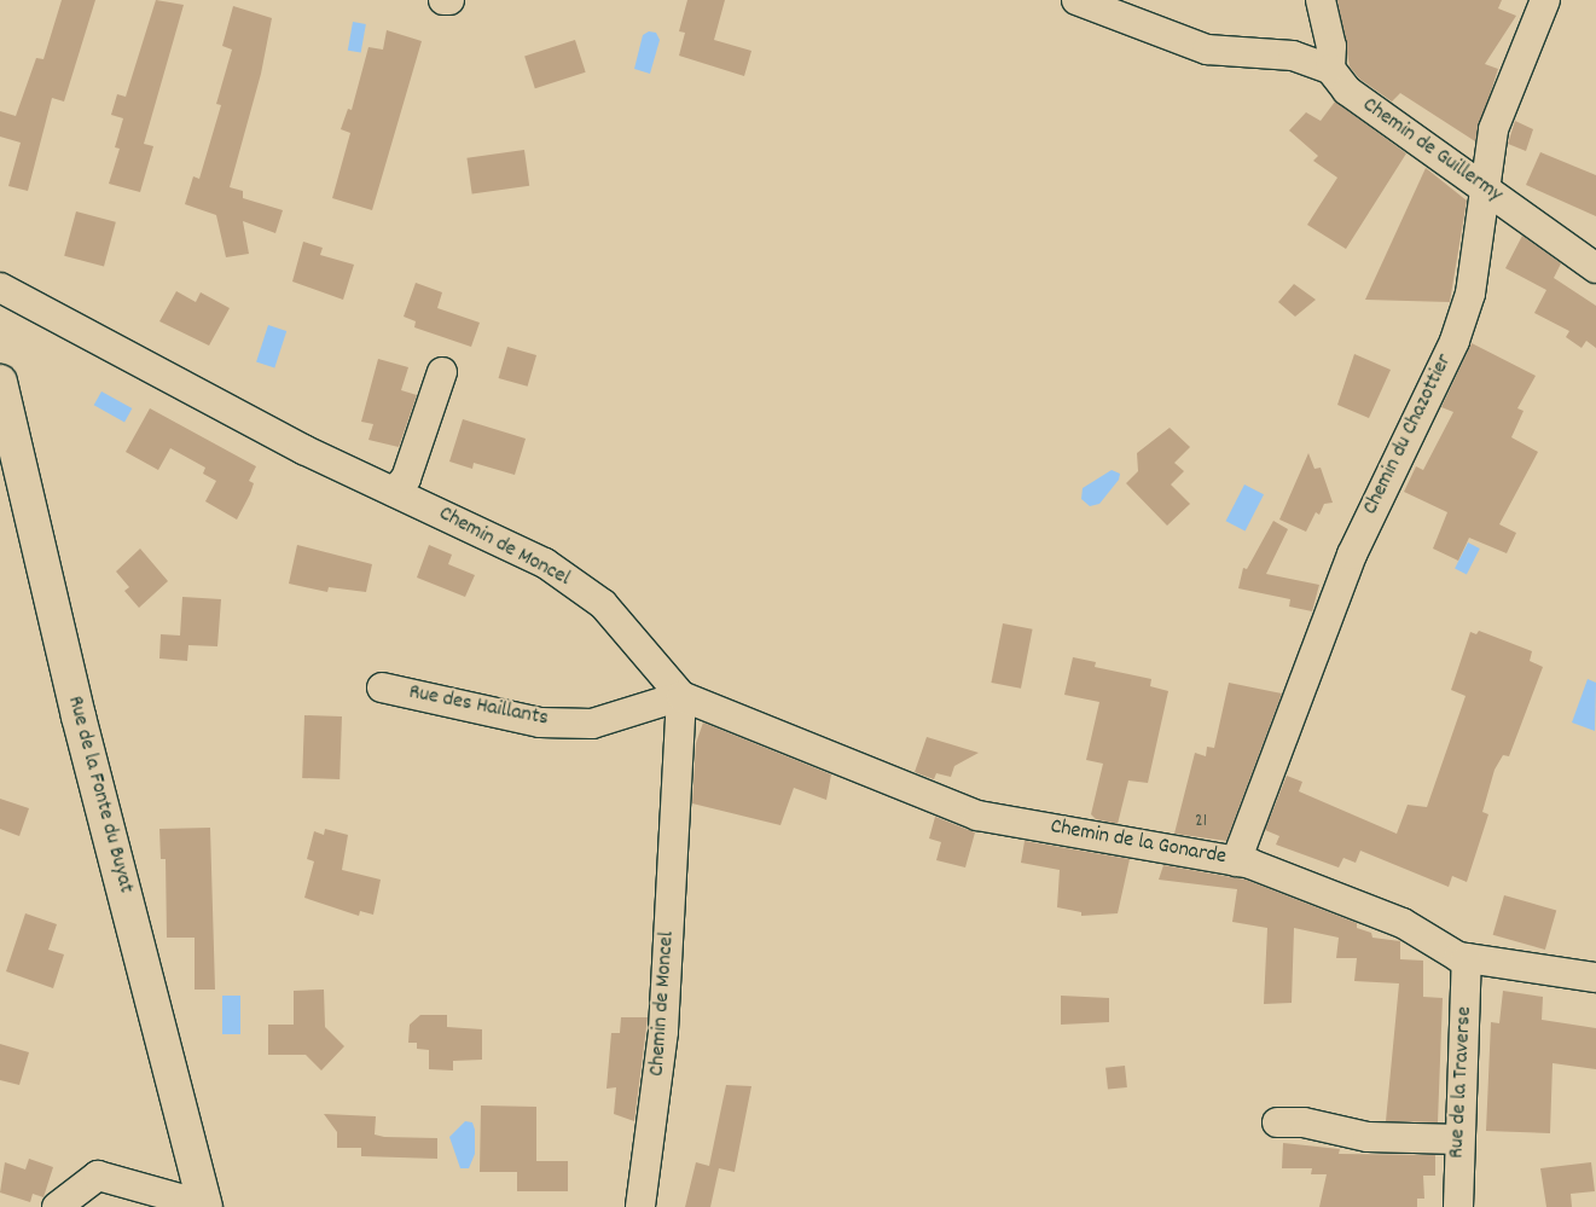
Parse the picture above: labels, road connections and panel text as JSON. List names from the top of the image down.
{
  "streets": {
    "street": [
      "Chemin de Guillermy",
      "Chemin du Chazottier",
      "Chemin de Moncel",
      "Rue des Haillants",
      "Rue de la Fonte du Buyat",
      "Chemin de la Gonarde",
      "Rue de la Traverse"
    ]
  },
  "crossings": [
    ["Chemin de Guillermy", "Chemin du Chazottier"],
    ["Chemin du Chazottier", "Chemin de la Gonarde"],
    ["Chemin de Moncel", "Rue des Haillants"],
    ["Chemin de Moncel", "Chemin de la Gonarde"],
    ["Rue des Haillants", "Chemin de la Gonarde"],
    ["Chemin de la Gonarde", "Rue de la Traverse"]
  ],
  "house_numbers": ["21"]
}
